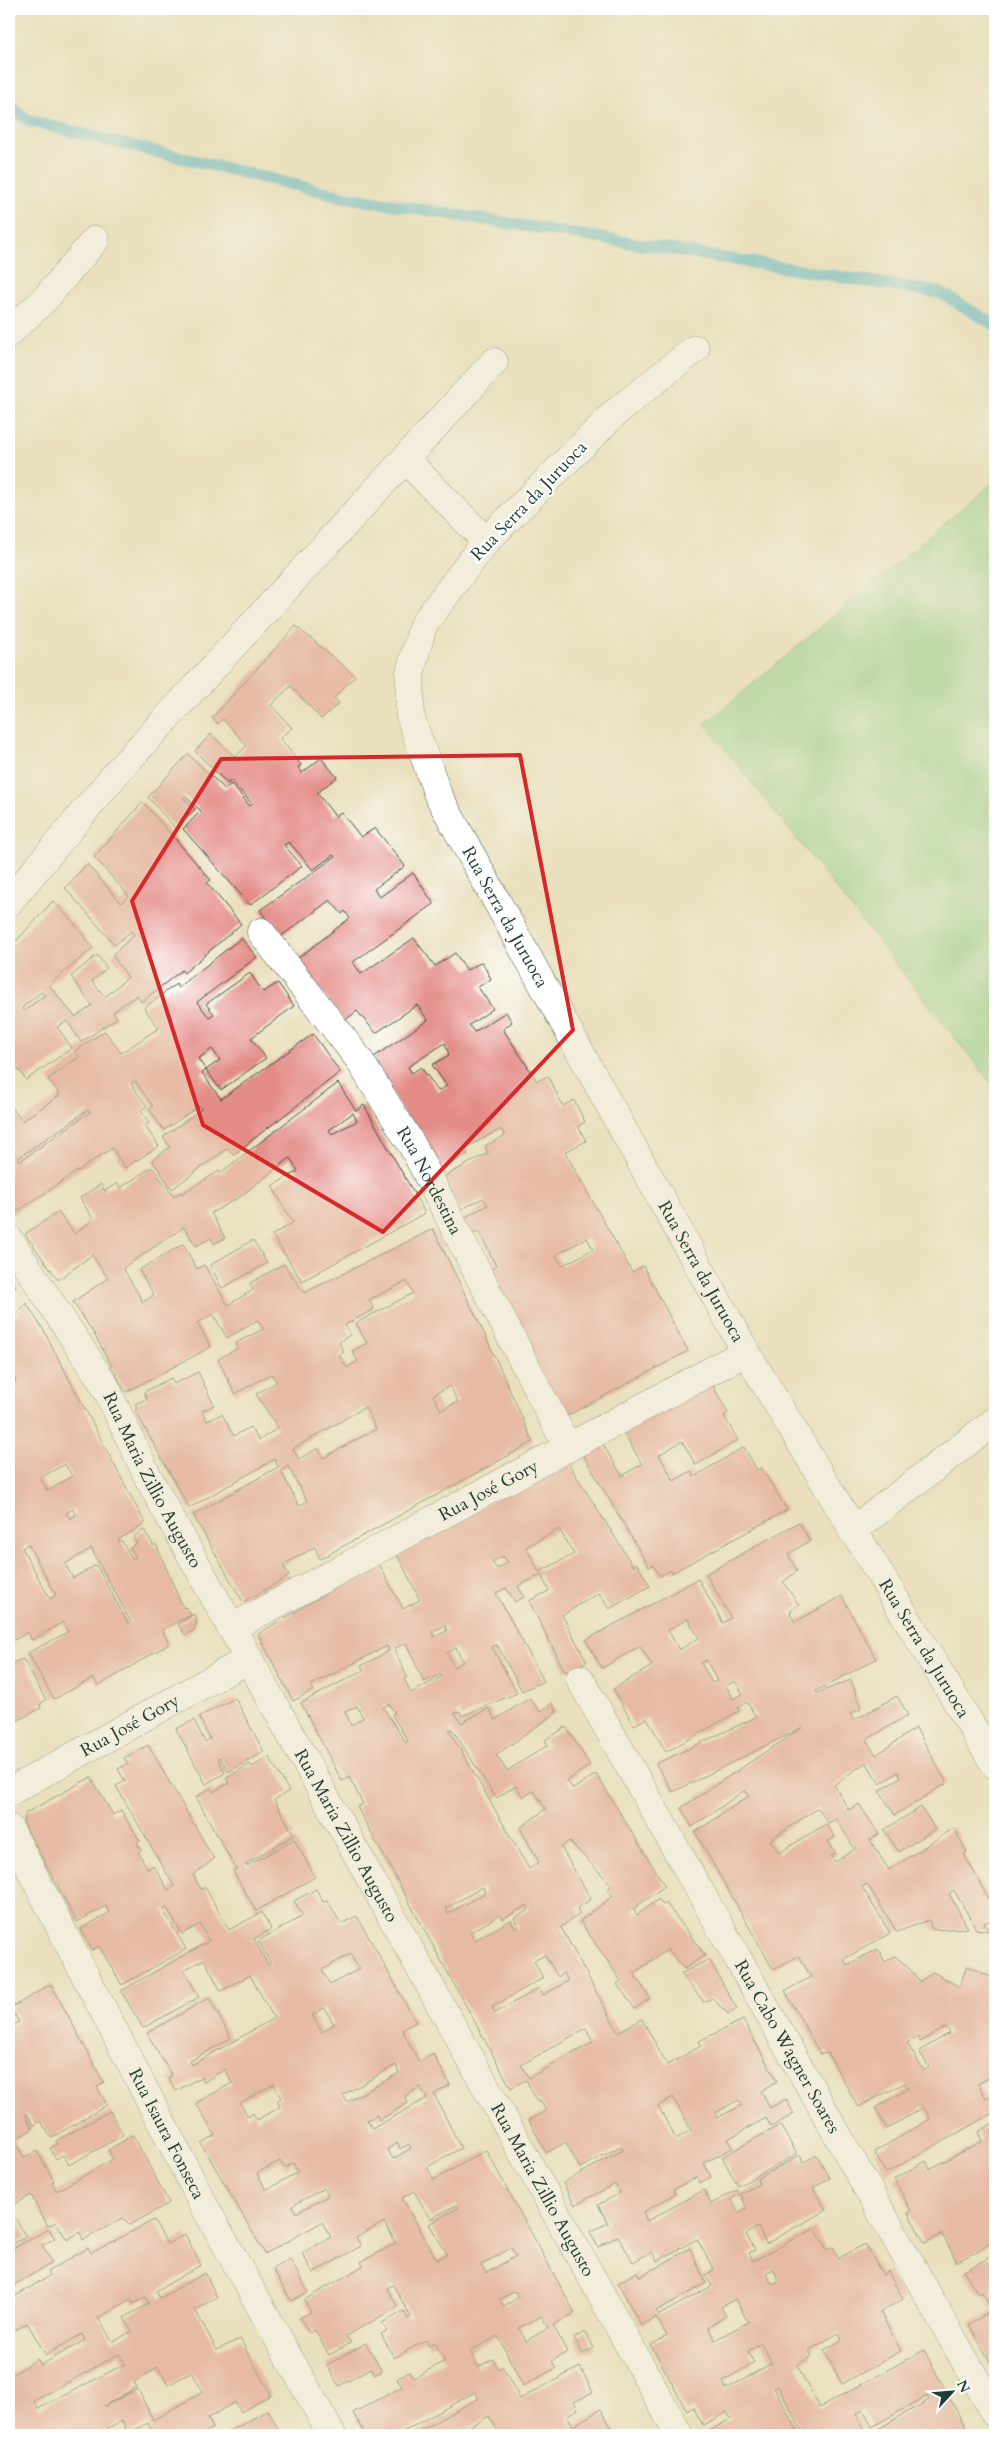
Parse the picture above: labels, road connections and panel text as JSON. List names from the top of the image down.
{
  "streets": {
    "street": [
      "Rua Serra da Juruoca",
      "Rua Nordestina",
      "Rua Maria Zillio Augusto",
      "Rua José Gory",
      "Rua Cabo Wagner Soares",
      "Rua Isaura Fonseca"
    ]
  },
  "crossings": [
    ["Rua Serra da Juruoca", "Rua José Gory"],
    ["Rua Nordestina", "Rua José Gory"],
    ["Rua Maria Zillio Augusto", "Rua José Gory"]
  ],
  "north": "top right"
}
